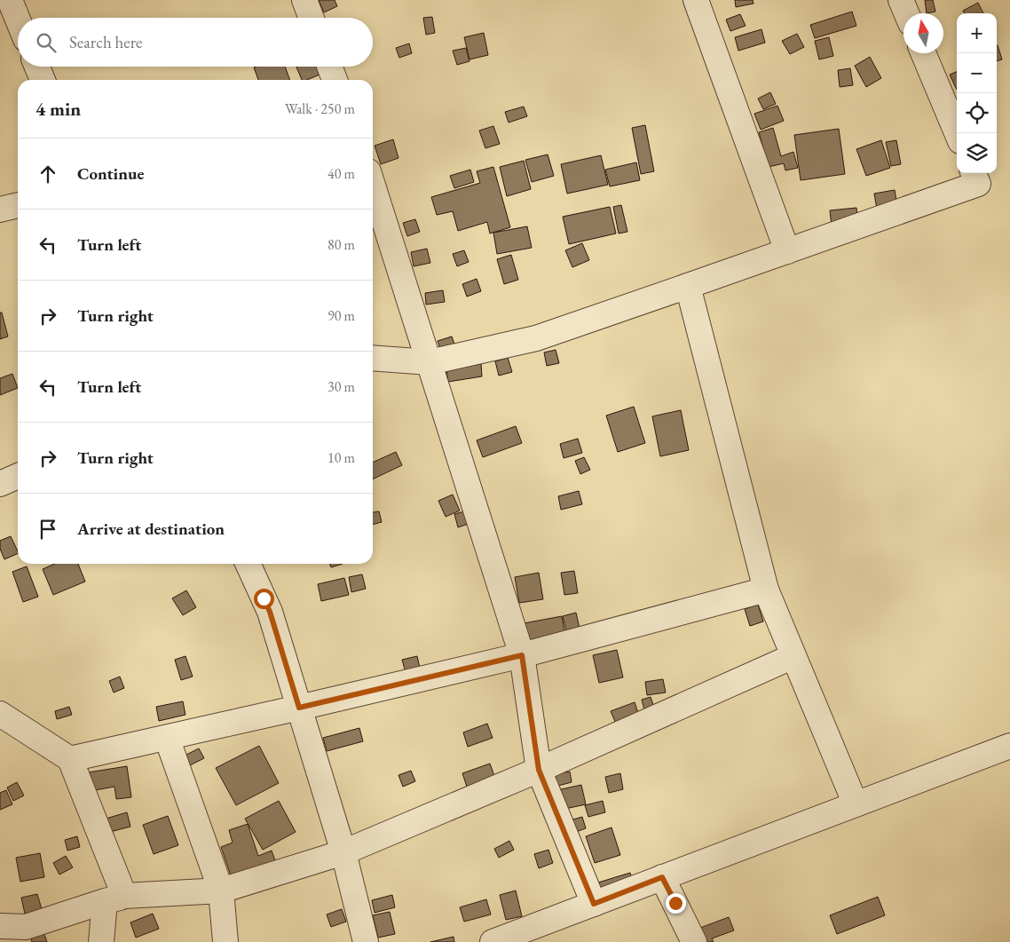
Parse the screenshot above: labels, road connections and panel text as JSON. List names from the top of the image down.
{
  "north": "top",
  "page": {
    "map_buttons": ["+", "−"],
    "search": "Search here",
    "heading": ["4 min", "Walk · 250 m"],
    "list": [
      ["Continue", "40 m"],
      ["Turn left", "80 m"],
      ["Turn right", "90 m"],
      ["Turn left", "30 m"],
      ["Turn right", "10 m"],
      "Arrive at destination"
    ]
  }
}
